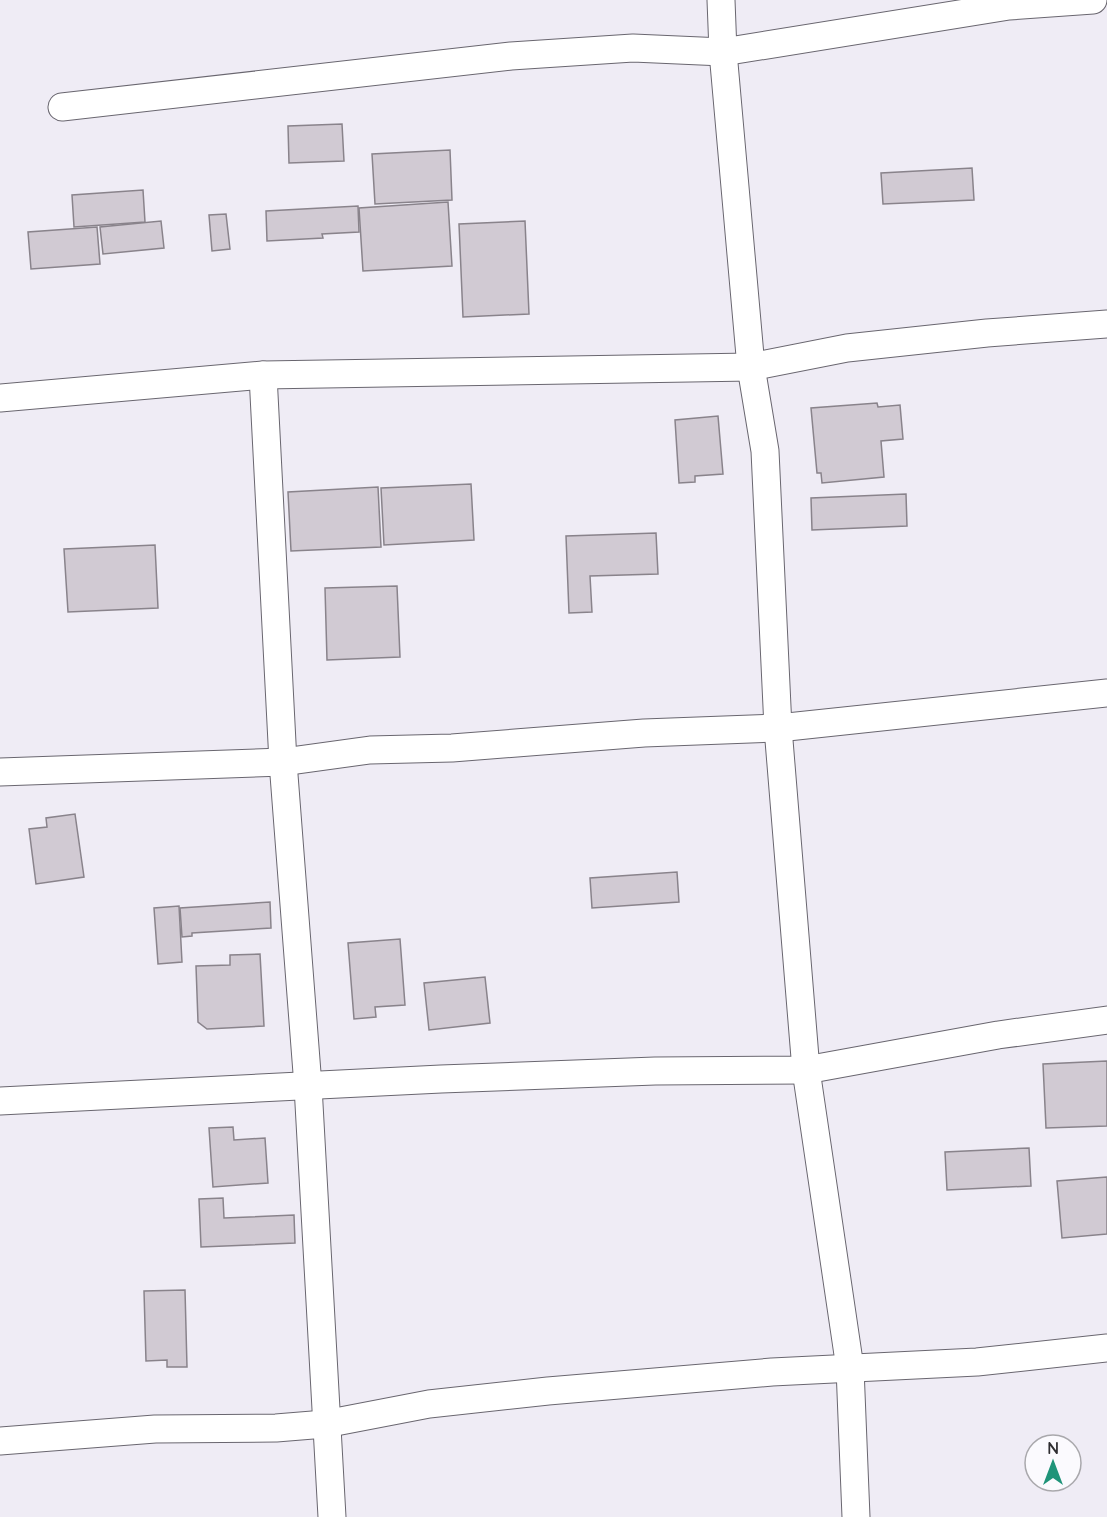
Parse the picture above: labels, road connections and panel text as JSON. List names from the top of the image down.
{
  "north": "top"
}
